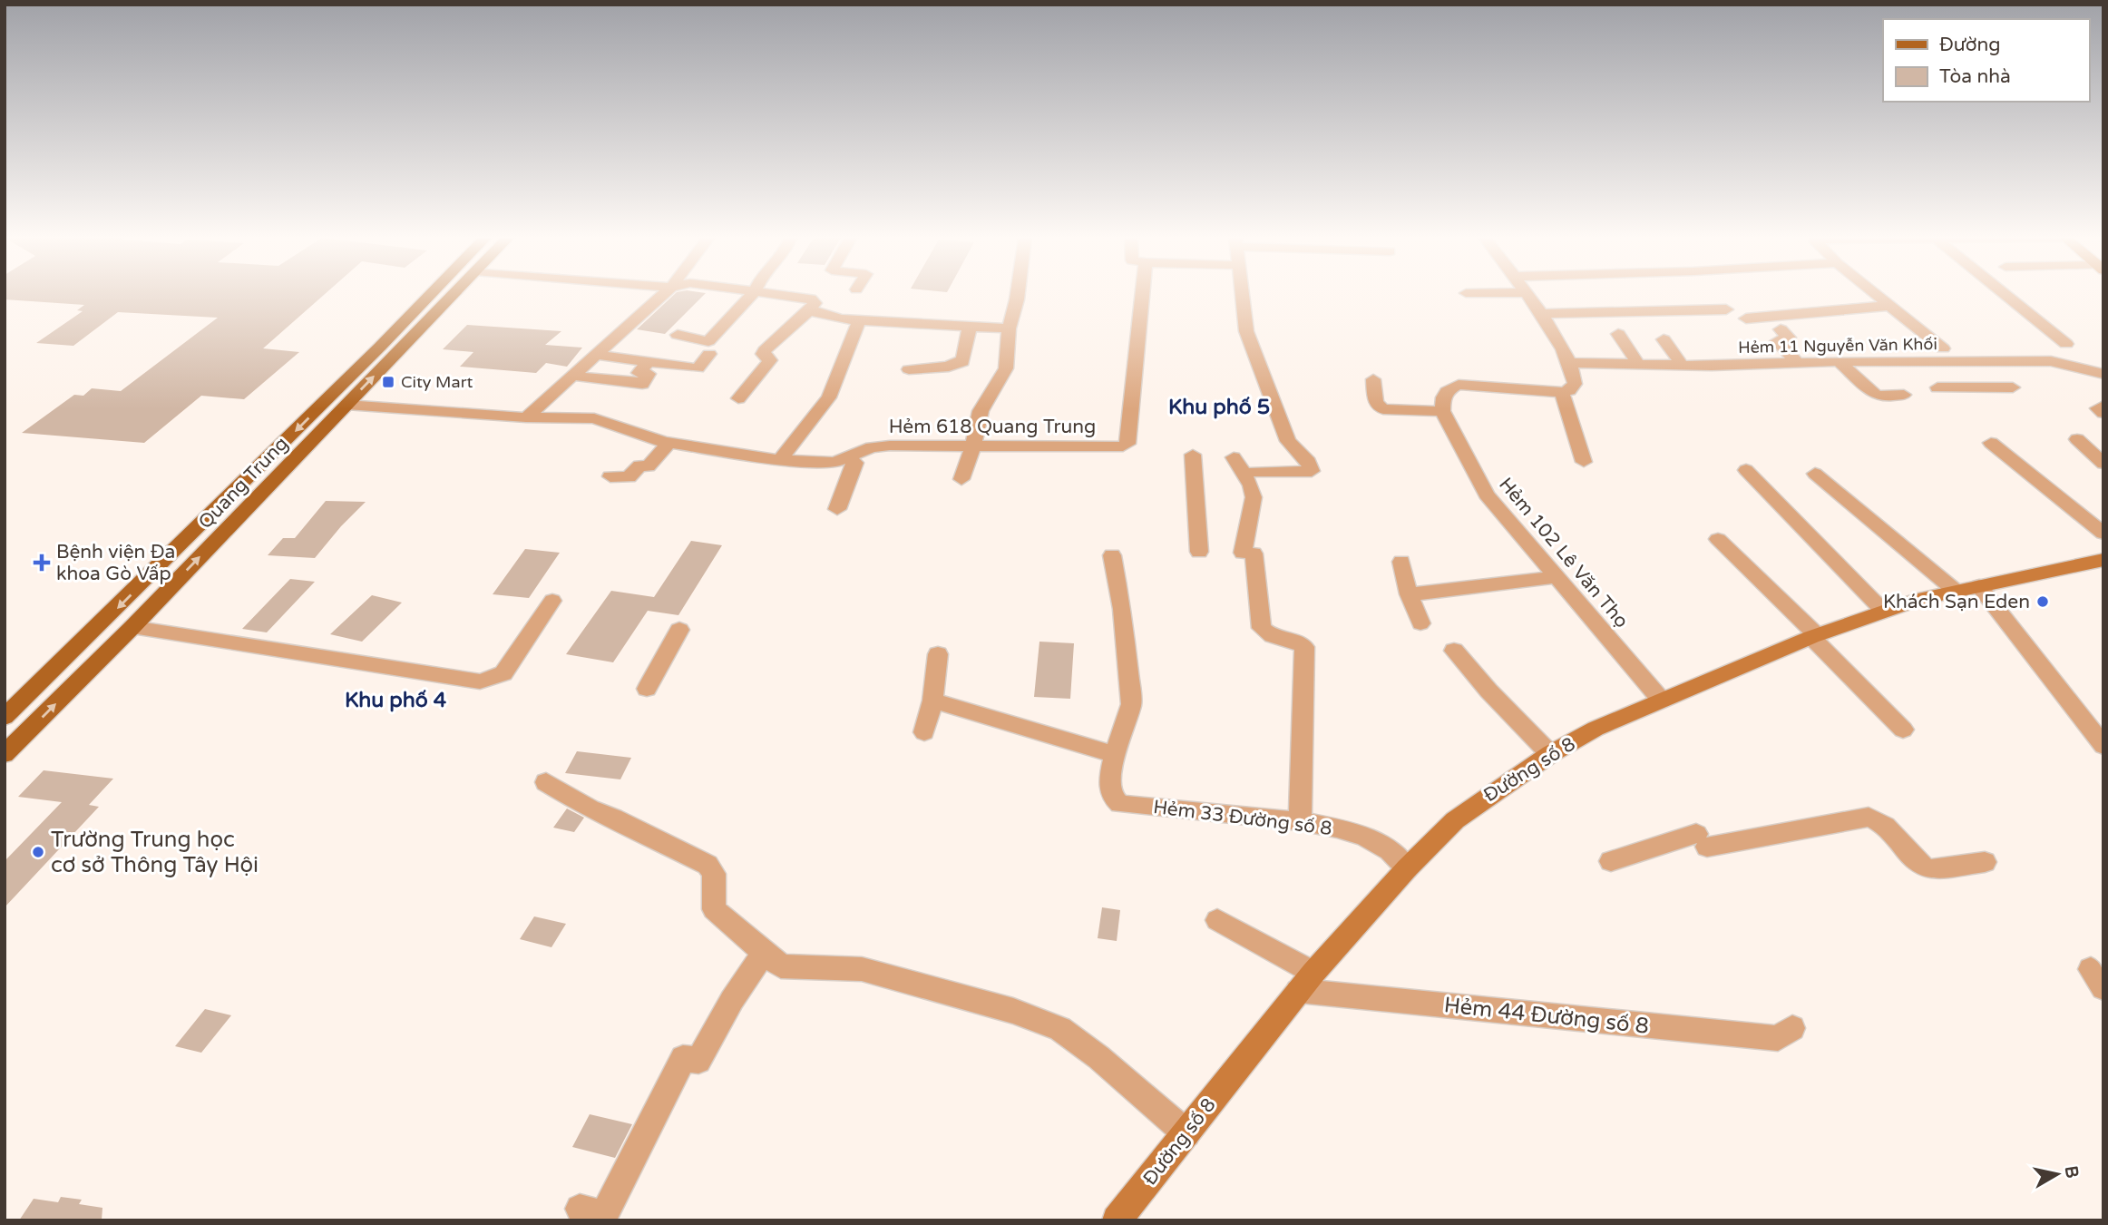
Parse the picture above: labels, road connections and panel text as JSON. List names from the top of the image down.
{
  "streets": {
    "main road": ["Quang Trung"],
    "street": [
      "Hẻm 11 Nguyễn Văn Khối",
      "Hẻm 618 Quang Trung",
      "Hẻm 102 Lê Văn Thọ",
      "Đường số 8",
      "Hẻm 33 Đường số 8",
      "Hẻm 44 Đường số 8"
    ]
  },
  "crossings": [
    ["Hẻm 618 Quang Trung", "Quang Trung"],
    ["Hẻm 102 Lê Văn Thọ", "Đường số 8"],
    ["Đường số 8", "Hẻm 33 Đường số 8"],
    ["Đường số 8", "Hẻm 44 Đường số 8"]
  ],
  "districts": ["Khu phố 5", "Khu phố 4"],
  "places": {
    "transit": ["City Mart"],
    "health": ["Bệnh viện Đa khoa Gò Vấp"],
    "other": ["Khách Sạn Eden", "Trường Trung học cơ sở Thông Tây Hội"]
  },
  "legend": ["Đường", "Tòa nhà"],
  "north": "right"
}
